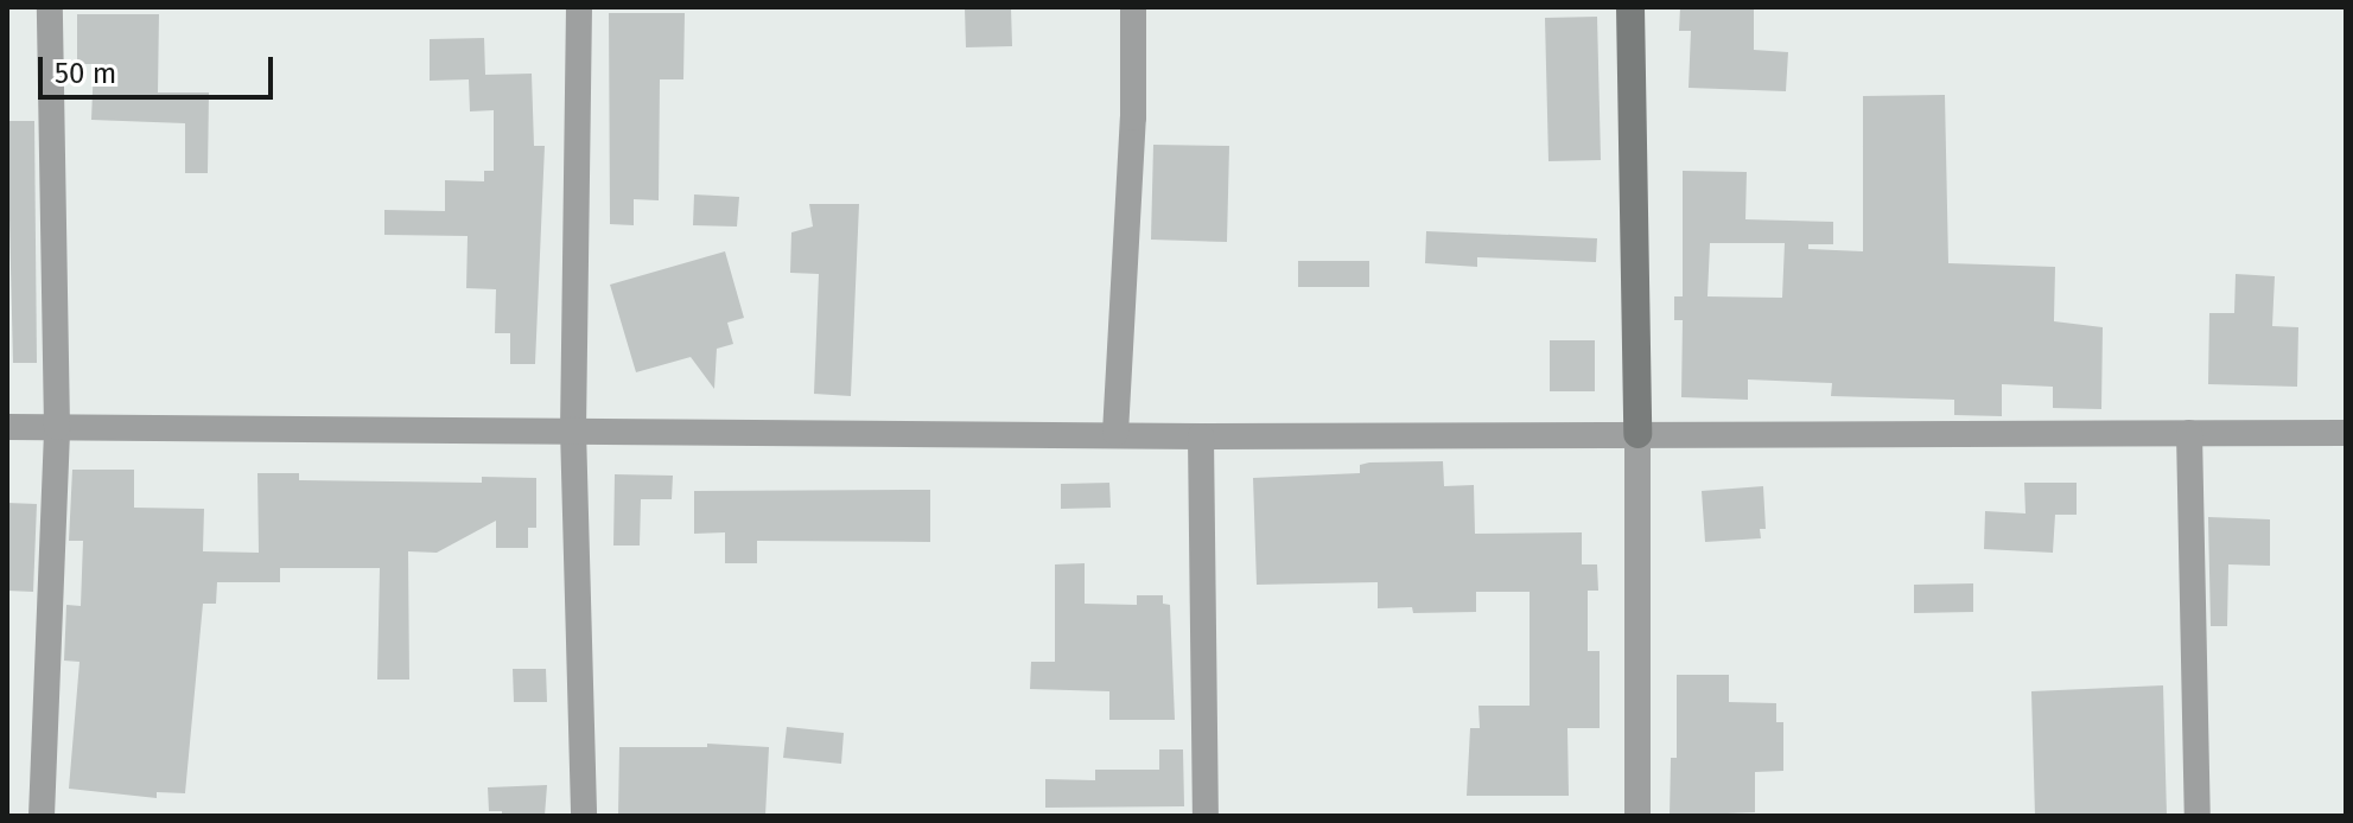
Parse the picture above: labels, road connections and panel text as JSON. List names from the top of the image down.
{
  "scale_bar": "50 m"
}
